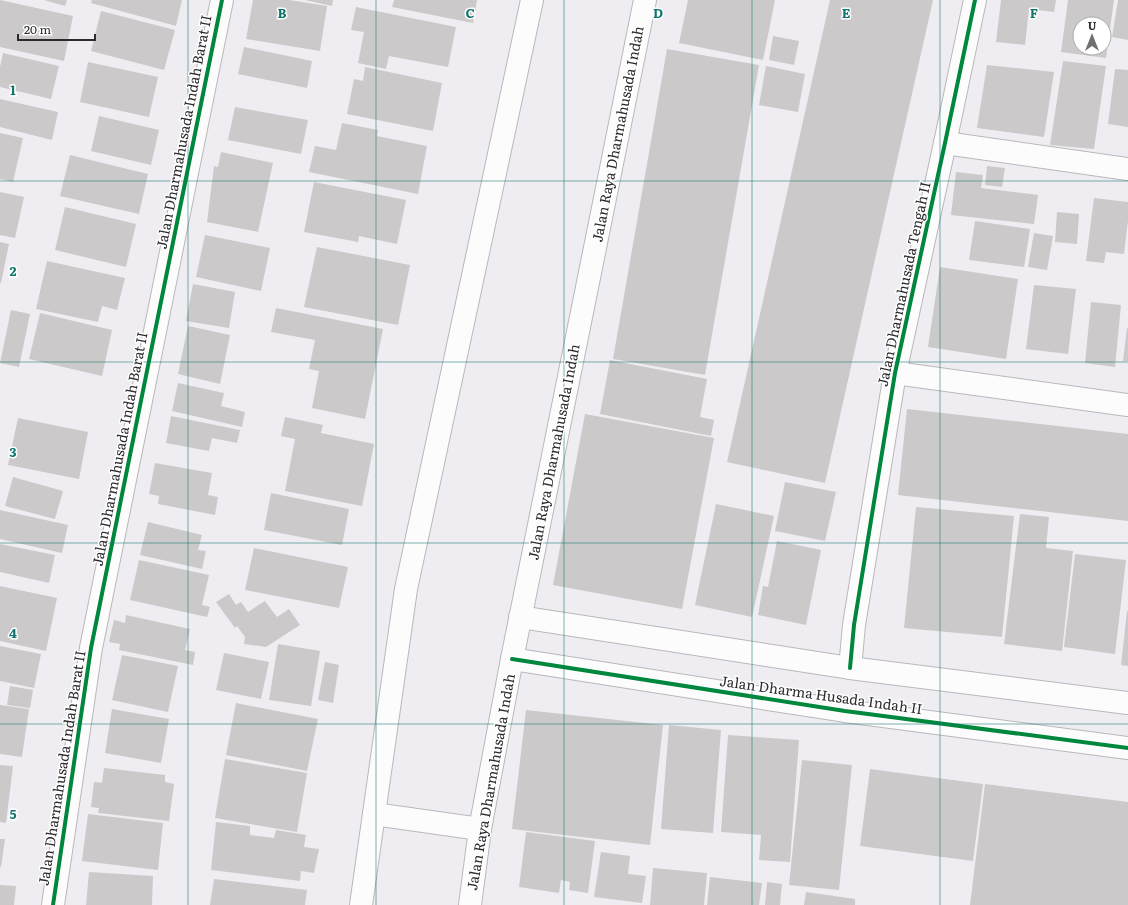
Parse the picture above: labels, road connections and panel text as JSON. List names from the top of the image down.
{
  "streets": {
    "street": [
      "Jalan Dharmahusada Indah Barat II",
      "Jalan Raya Dharmahusada Indah",
      "Jalan Dharmahusada Tengah II",
      "Jalan Dharma Husada Indah II"
    ]
  },
  "crossings": [
    ["Jalan Raya Dharmahusada Indah", "Jalan Dharma Husada Indah II"]
  ],
  "scale_bar": "20 m",
  "north": "top",
  "grid": {
    "columns": [
      "B",
      "C",
      "D",
      "E",
      "F"
    ],
    "rows": [
      "1",
      "2",
      "3",
      "4",
      "5"
    ]
  }
}
